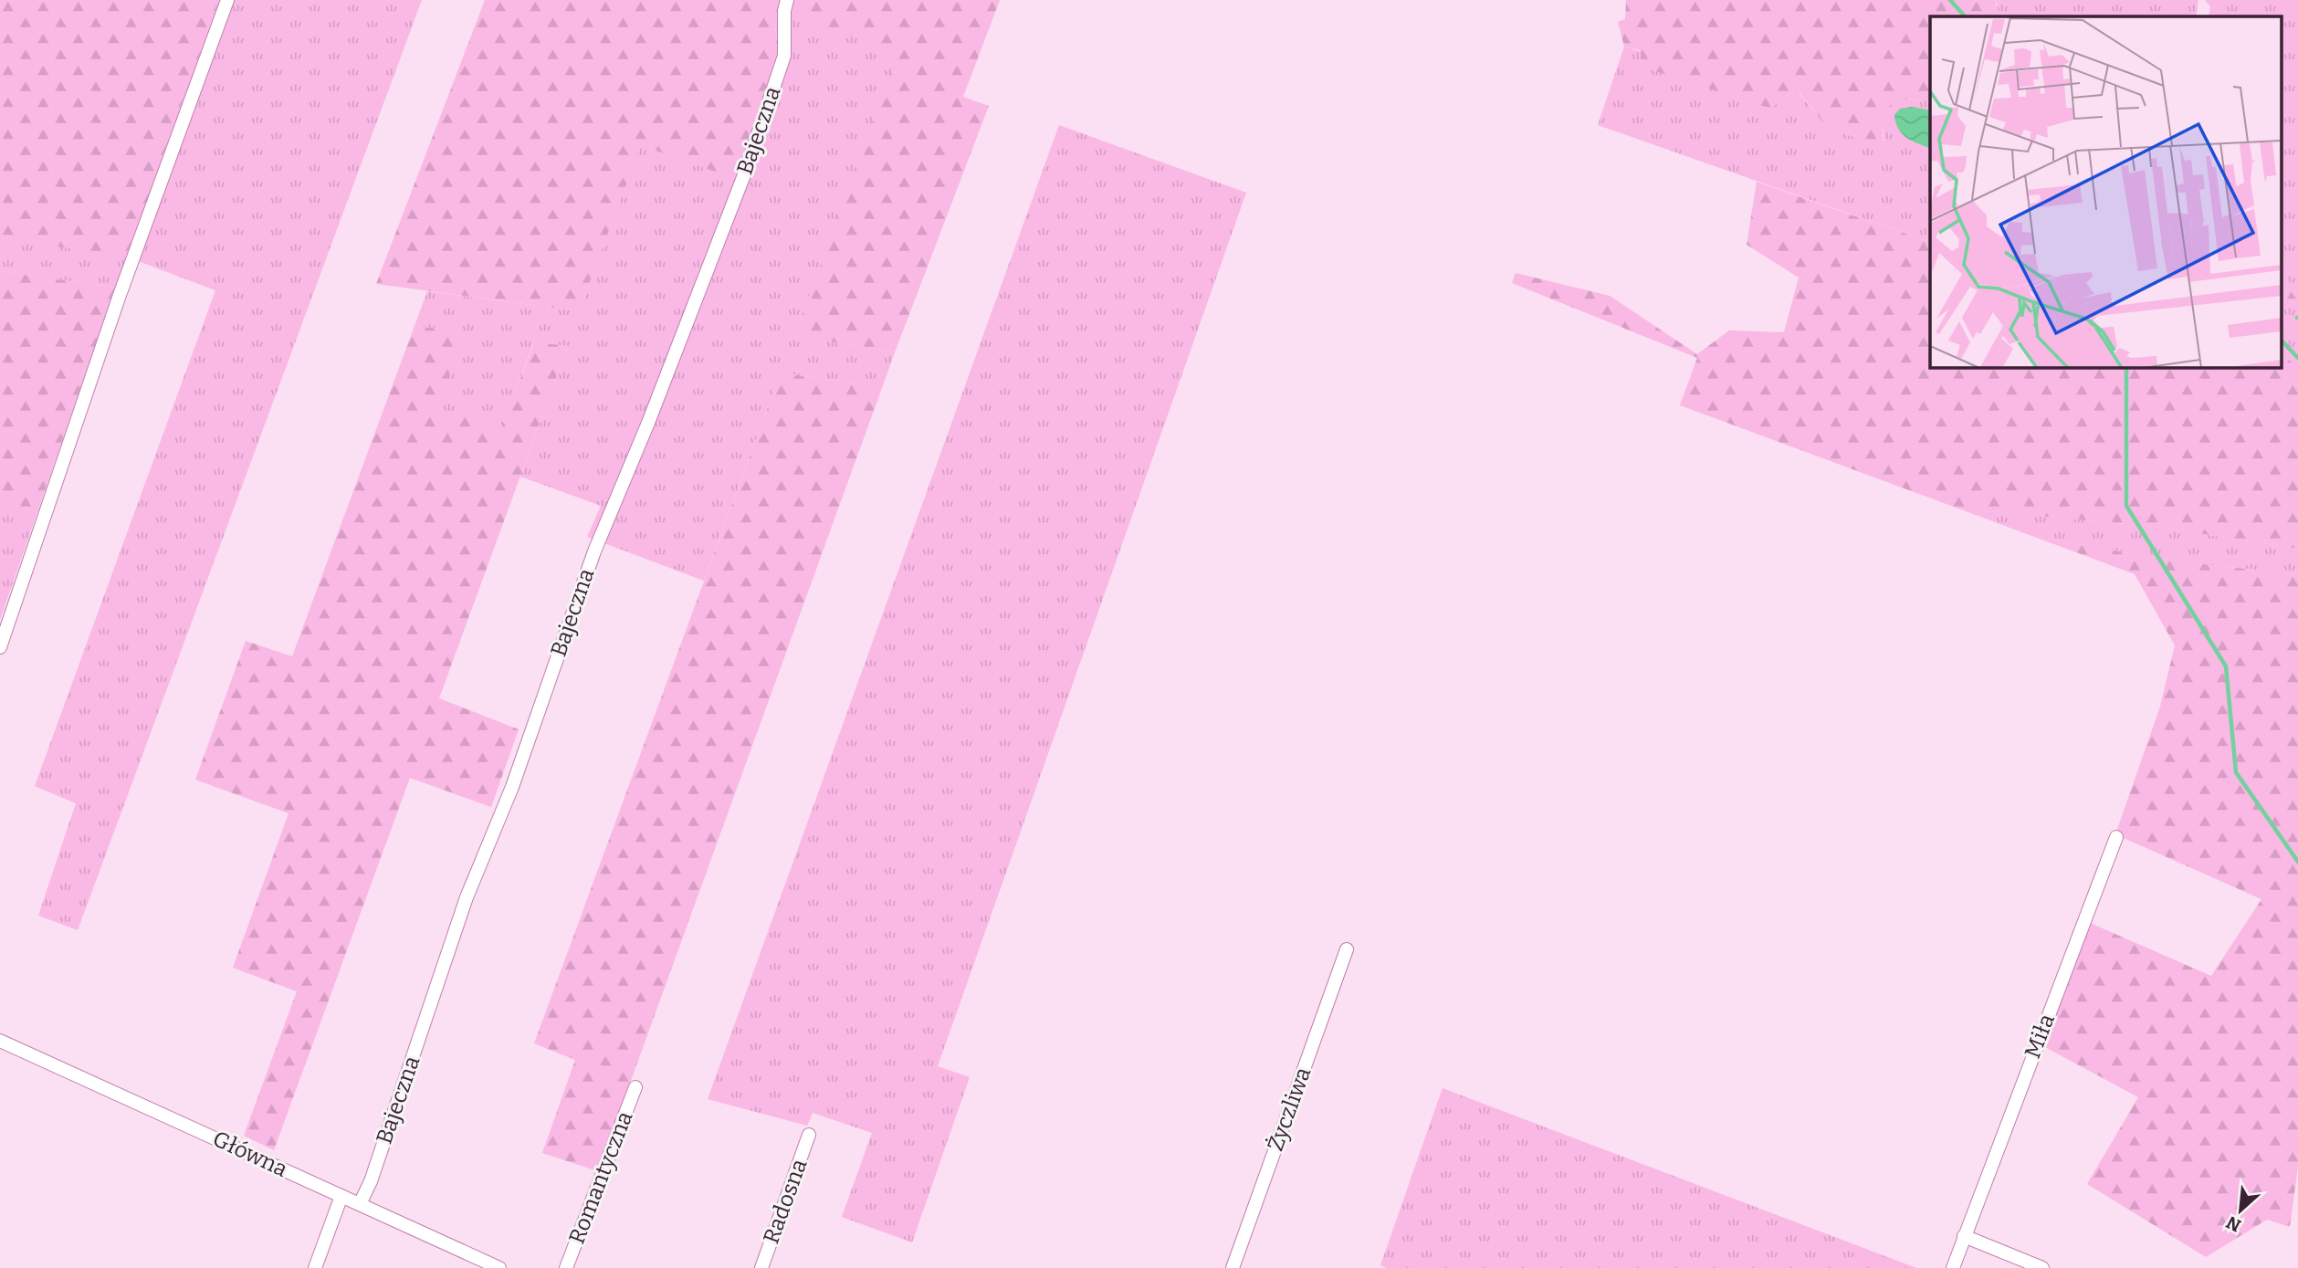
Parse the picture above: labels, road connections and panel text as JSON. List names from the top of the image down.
{
  "streets": {
    "street": [
      "Bajeczna",
      "Miła",
      "Życzliwa",
      "Główna",
      "Romantyczna",
      "Radosna"
    ]
  },
  "crossings": [
    ["Bajeczna", "Główna"]
  ],
  "north": "bottom left"
}
